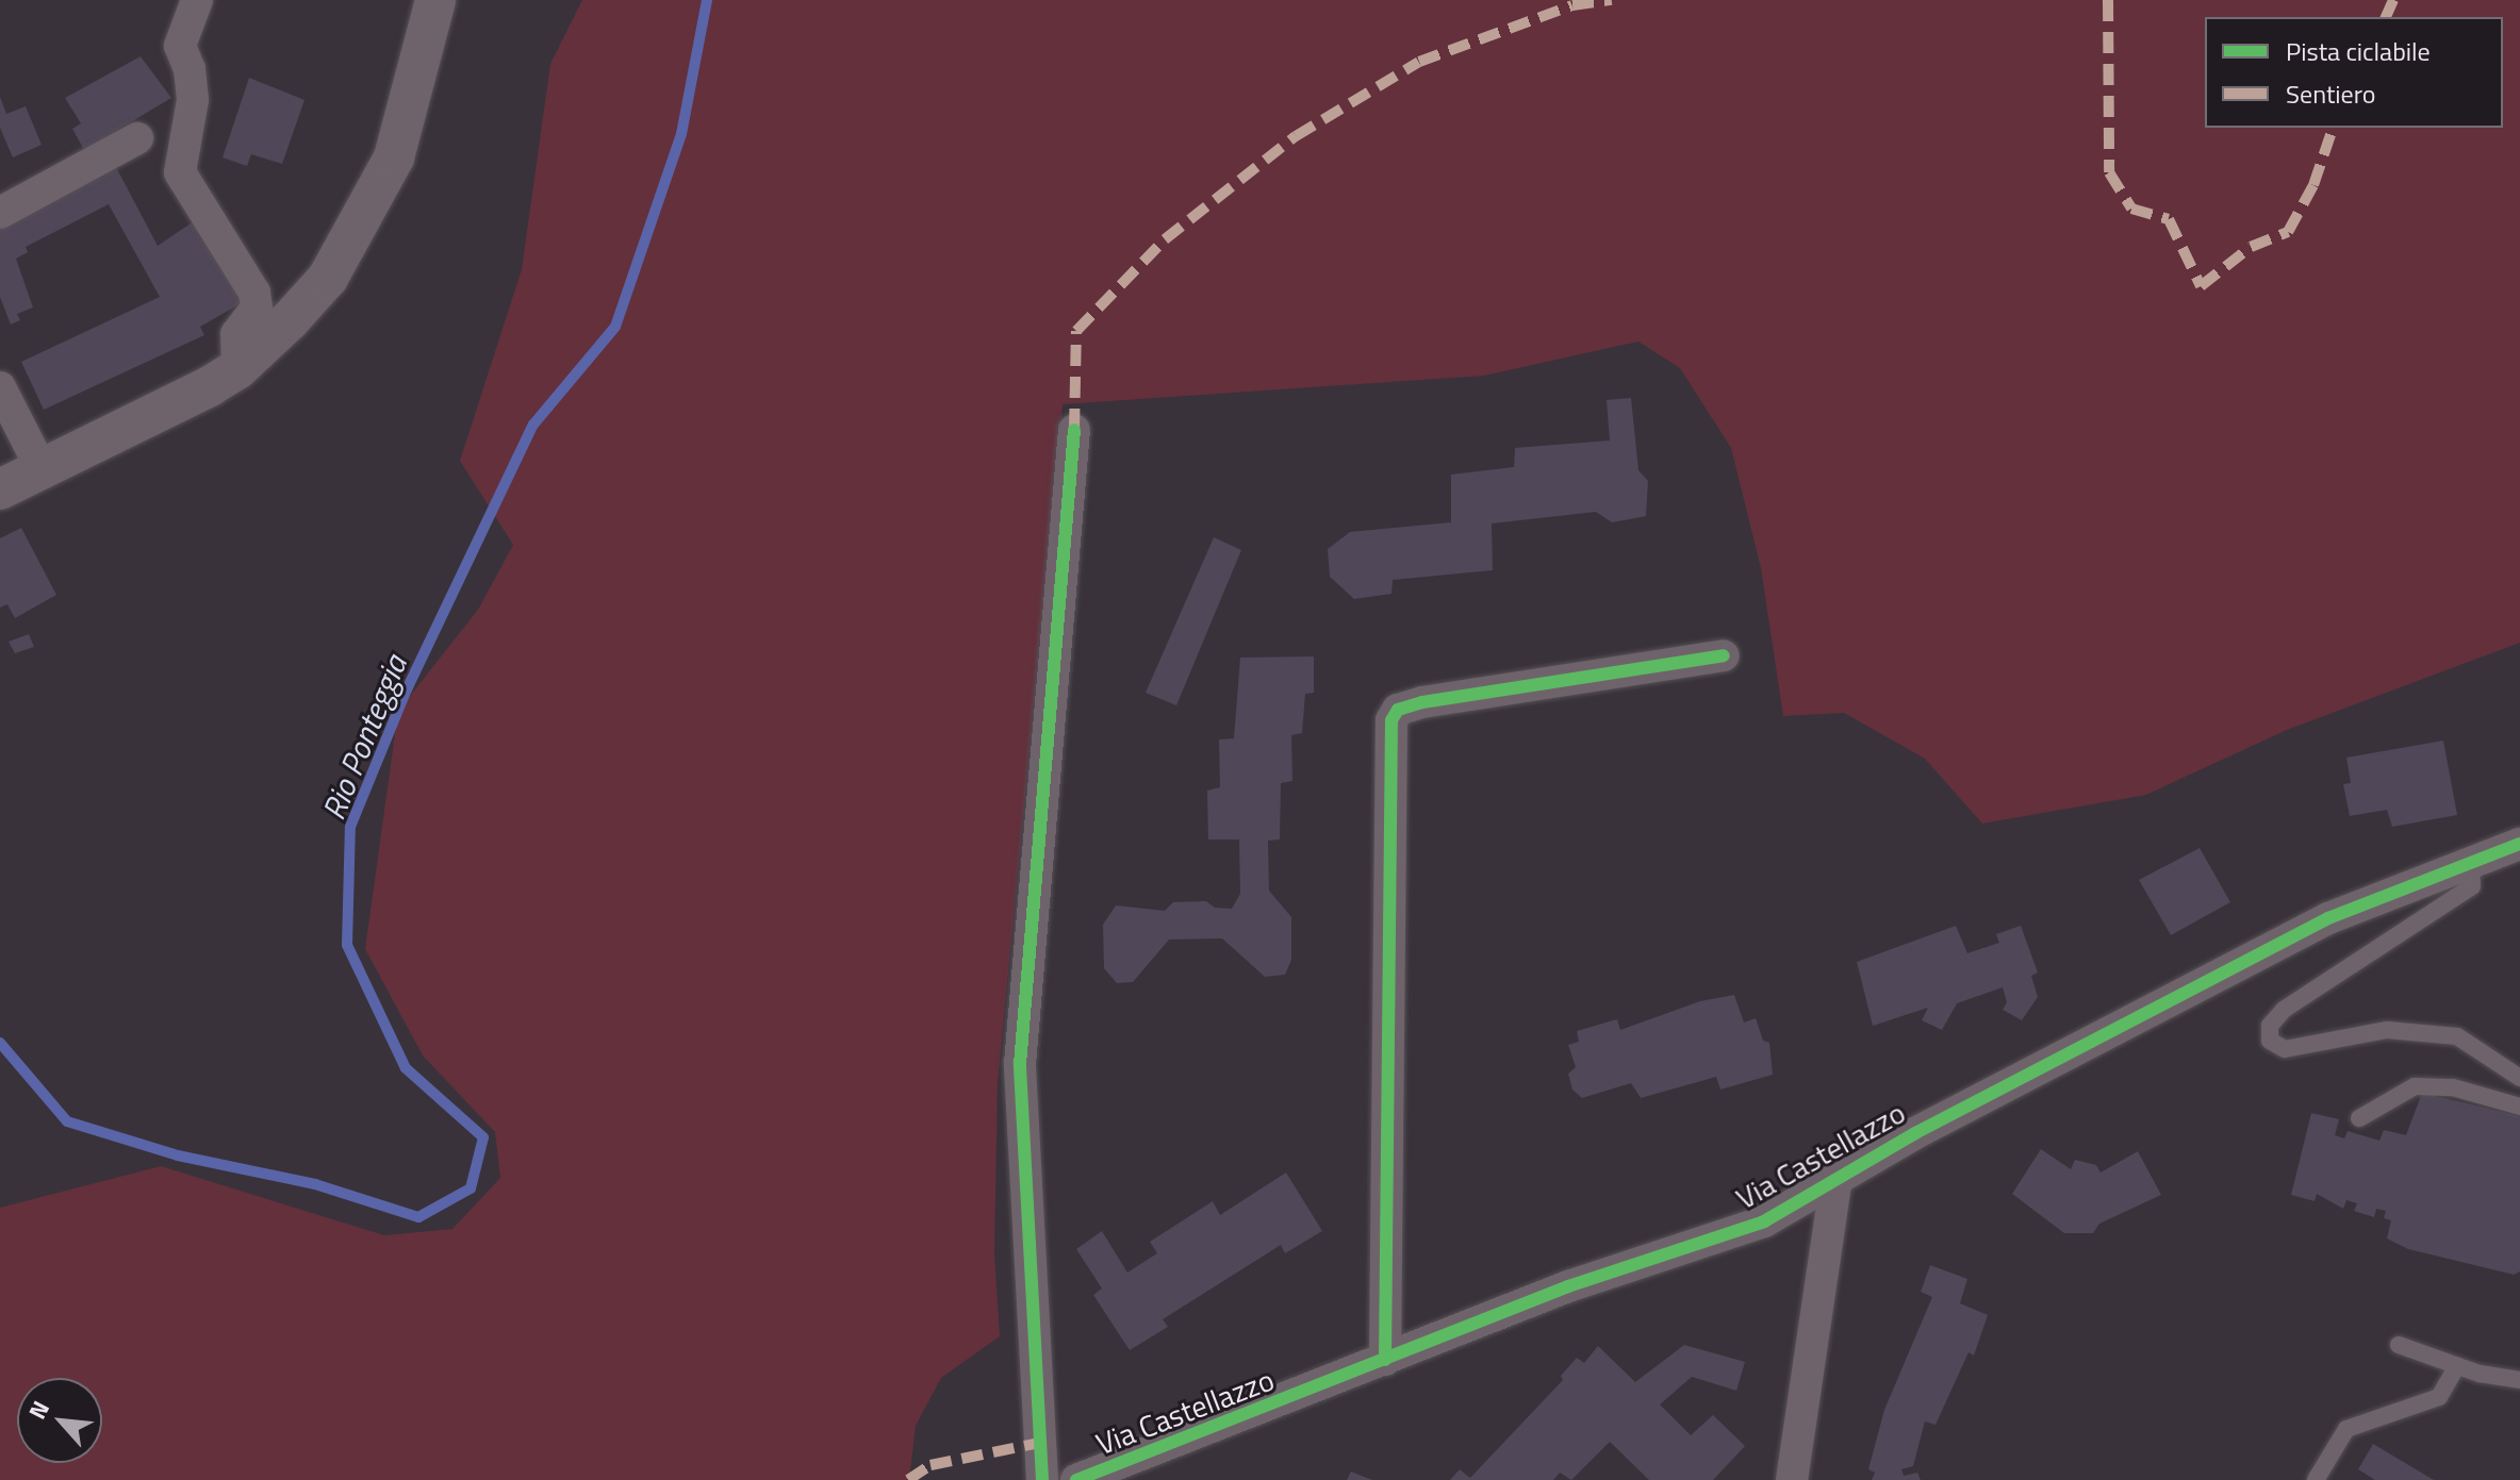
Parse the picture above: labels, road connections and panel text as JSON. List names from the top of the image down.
{
  "streets": {
    "street": ["Via Castellazzo"]
  },
  "water": ["Rio Ponteggia"],
  "legend": ["Pista ciclabile", "Sentiero"],
  "north": "top left"
}
